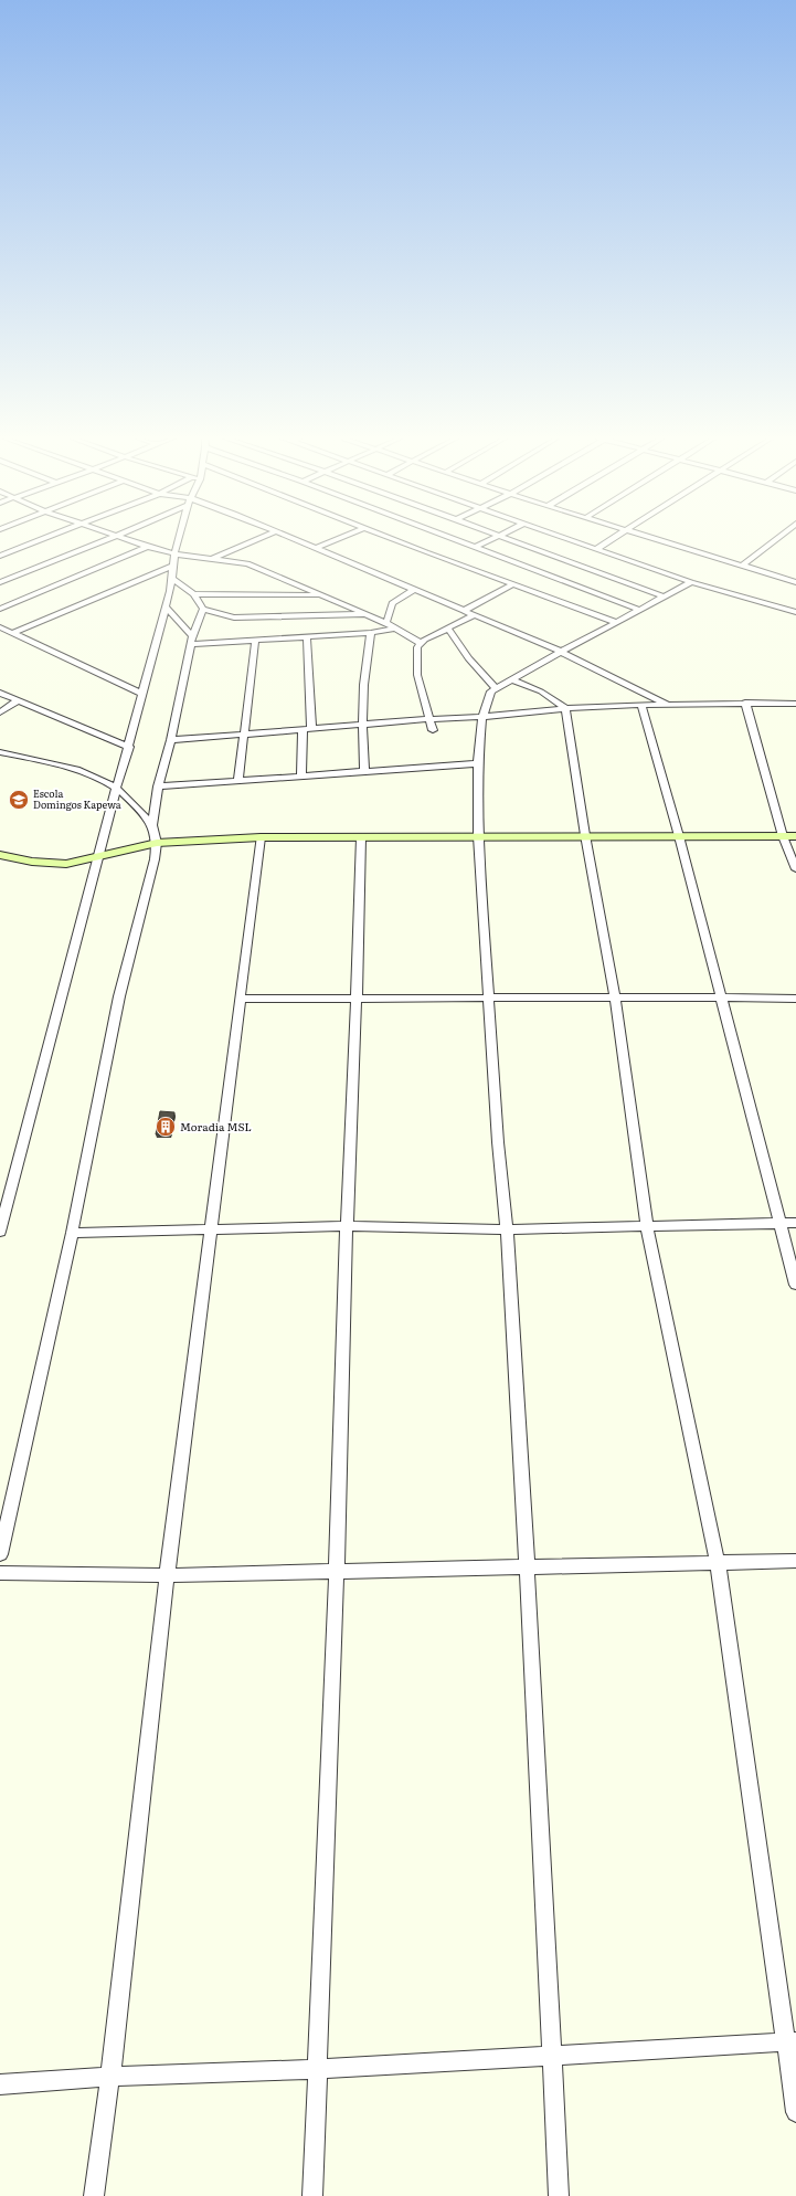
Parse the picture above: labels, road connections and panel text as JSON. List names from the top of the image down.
{
  "places": {
    "school or university": ["Escola Domingos Kapewa"],
    "building": ["Moradia MSL"]
  }
}
